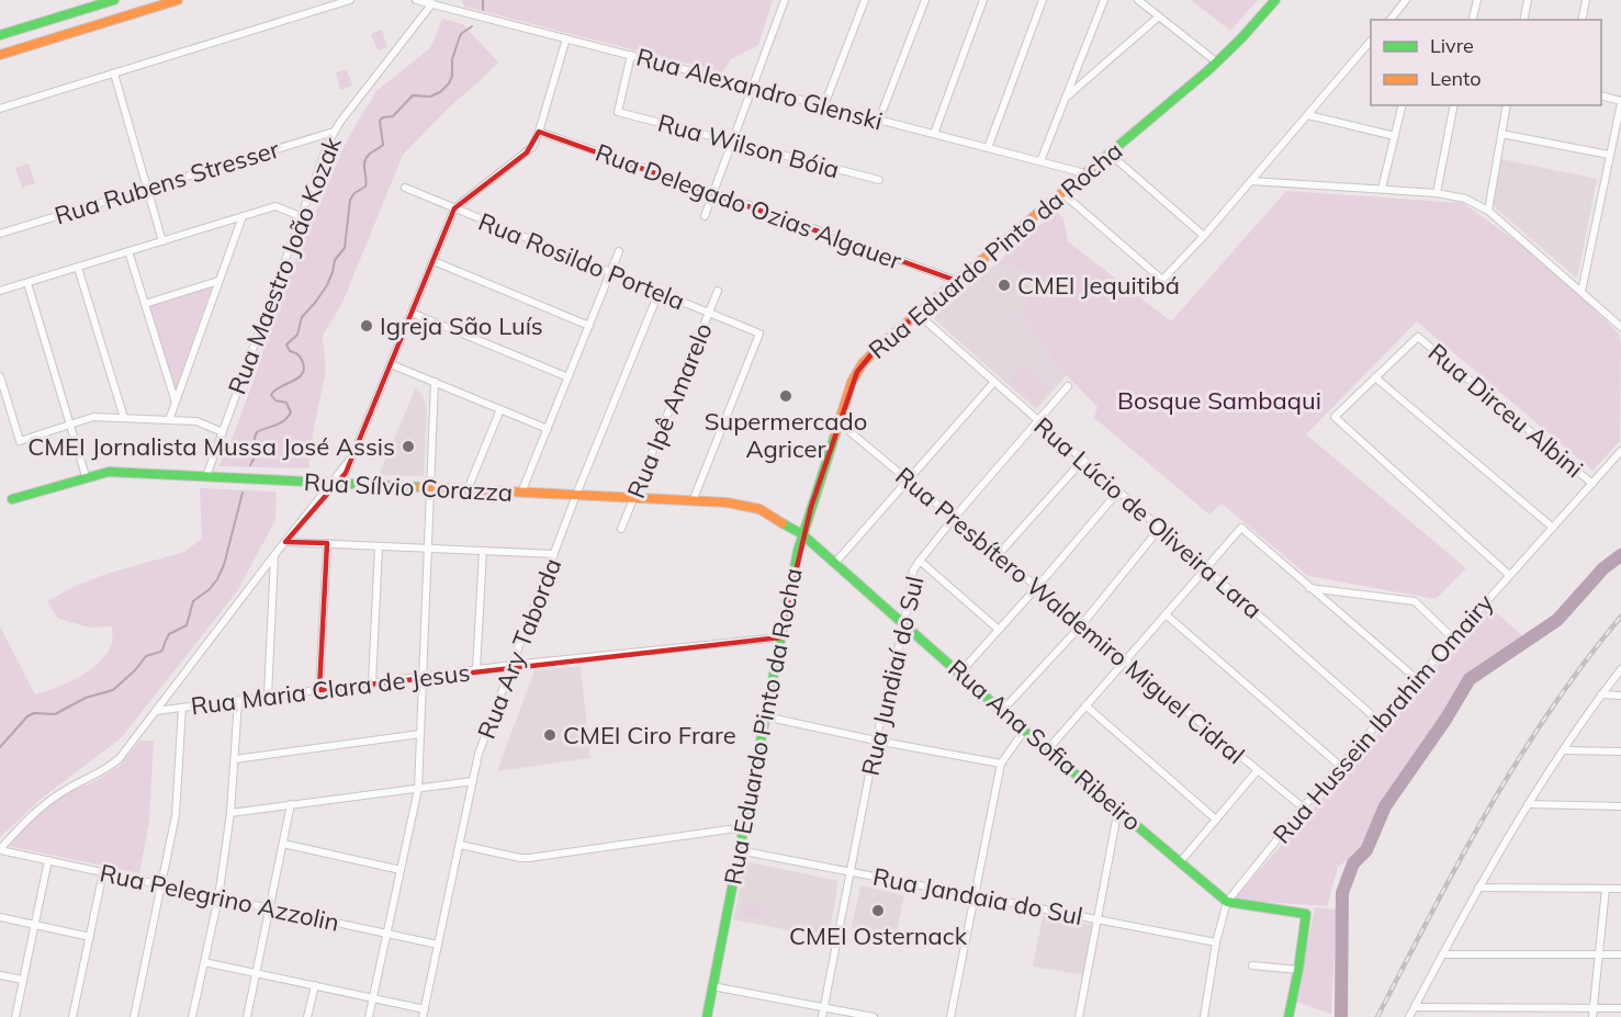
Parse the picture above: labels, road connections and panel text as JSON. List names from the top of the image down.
{
  "streets": {
    "main road": ["Rua Eduardo Pinto da Rocha", "Rua Sílvio Corazza", "Rua Ana Sofia Ribeiro"],
    "street": [
      "Rua Alexandro Glenski",
      "Rua Wilson Bóia",
      "Rua Rubens Stresser",
      "Rua Delegado Ozias Algauer",
      "Rua Rosildo Portela",
      "Rua Maestro João Kozak",
      "Rua Ipê Amarelo",
      "Rua Dirceu Albini",
      "Rua Lúcio de Oliveira Lara",
      "Rua Presbítero Waldemiro Miguel Cidral",
      "Rua Ary Taborda",
      "Rua Jundiaí do Sul",
      "Rua Maria Clara de Jesus",
      "Rua Hussein Ibrahim Omairy",
      "Rua Jandaia do Sul",
      "Rua Pelegrino Azzolin"
    ]
  },
  "crossings": [
    ["Rua Alexandro Glenski", "Rua Wilson Bóia"],
    ["Rua Alexandro Glenski", "Rua Eduardo Pinto da Rocha"],
    ["Rua Alexandro Glenski", "Rua Maestro João Kozak"],
    ["Rua Rubens Stresser", "Rua Maestro João Kozak"],
    ["Rua Delegado Ozias Algauer", "Rua Eduardo Pinto da Rocha"],
    ["Rua Eduardo Pinto da Rocha", "Rua Sílvio Corazza"],
    ["Rua Eduardo Pinto da Rocha", "Rua Lúcio de Oliveira Lara"],
    ["Rua Eduardo Pinto da Rocha", "Rua Presbítero Waldemiro Miguel Cidral"],
    ["Rua Eduardo Pinto da Rocha", "Rua Maria Clara de Jesus"],
    ["Rua Eduardo Pinto da Rocha", "Rua Ana Sofia Ribeiro"],
    ["Rua Eduardo Pinto da Rocha", "Rua Jandaia do Sul"],
    ["Rua Rosildo Portela", "Rua Ipê Amarelo"],
    ["Rua Rosildo Portela", "Rua Sílvio Corazza"],
    ["Rua Rosildo Portela", "Rua Ary Taborda"],
    ["Rua Maestro João Kozak", "Rua Sílvio Corazza"],
    ["Rua Ipê Amarelo", "Rua Sílvio Corazza"],
    ["Rua Dirceu Albini", "Rua Hussein Ibrahim Omairy"],
    ["Rua Sílvio Corazza", "Rua Ary Taborda"],
    ["Rua Sílvio Corazza", "Rua Ana Sofia Ribeiro"],
    ["Rua Lúcio de Oliveira Lara", "Rua Jundiaí do Sul"],
    ["Rua Lúcio de Oliveira Lara", "Rua Hussein Ibrahim Omairy"],
    ["Rua Presbítero Waldemiro Miguel Cidral", "Rua Jundiaí do Sul"],
    ["Rua Presbítero Waldemiro Miguel Cidral", "Rua Hussein Ibrahim Omairy"],
    ["Rua Ary Taborda", "Rua Maria Clara de Jesus"],
    ["Rua Ary Taborda", "Rua Pelegrino Azzolin"],
    ["Rua Jundiaí do Sul", "Rua Ana Sofia Ribeiro"],
    ["Rua Jundiaí do Sul", "Rua Jandaia do Sul"],
    ["Rua Hussein Ibrahim Omairy", "Rua Ana Sofia Ribeiro"],
    ["Rua Hussein Ibrahim Omairy", "Rua Jandaia do Sul"]
  ],
  "parks": ["Bosque Sambaqui"],
  "places": [
    "CMEI Jequitibá",
    "Igreja São Luís",
    "Supermercado Agricer",
    "CMEI Jornalista Mussa José Assis",
    "CMEI Ciro Frare",
    "CMEI Osternack"
  ],
  "legend": ["Livre", "Lento"]
}
